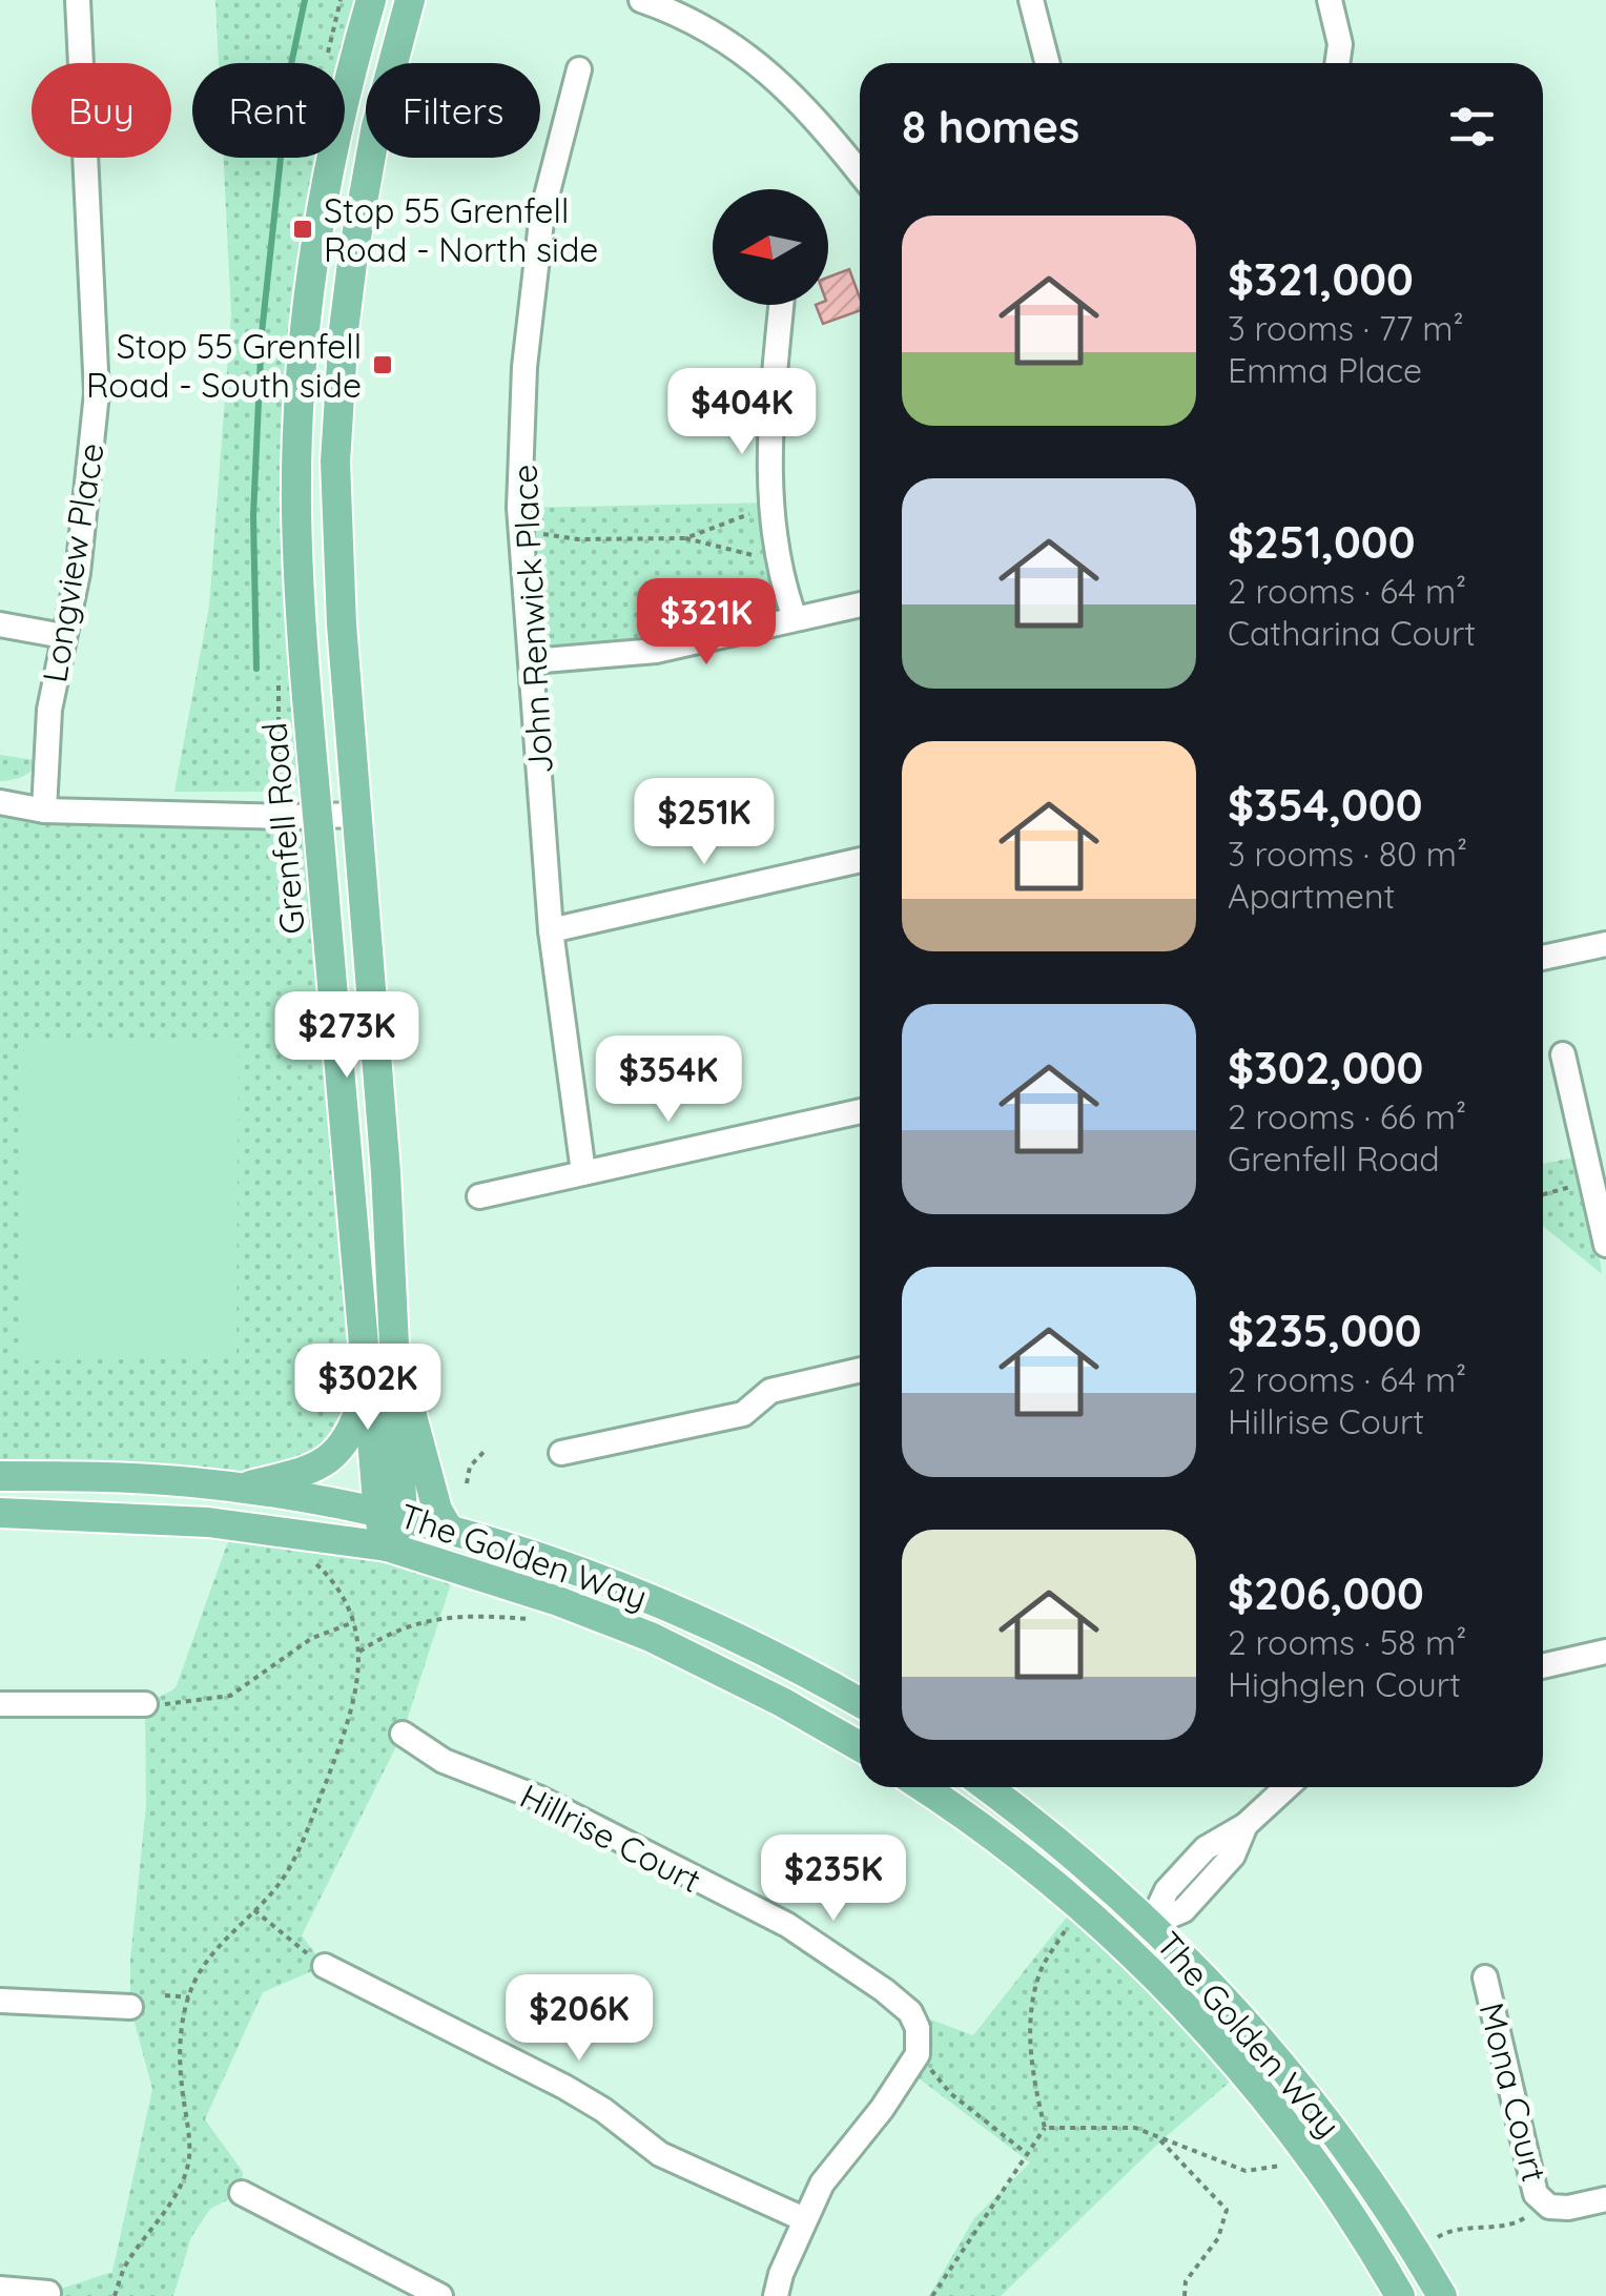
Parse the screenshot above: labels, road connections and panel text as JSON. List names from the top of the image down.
{
  "streets": {
    "main road": ["Grenfell Road", "The Golden Way"],
    "street": [
      "Longview Place",
      "John Renwick Place",
      "Hillrise Court",
      "Mona Court"
    ]
  },
  "crossings": [
    ["Grenfell Road", "The Golden Way"]
  ],
  "places": {
    "transit": ["Stop 55 Grenfell Road - North side", "Stop 55 Grenfell Road - South side"]
  },
  "north": "left",
  "page": {
    "chip": ["Buy", "Rent", "Filters"],
    "heading": "8 homes",
    "list": [
      {
        "name": "$321,000",
        "note": "3 rooms · 77 m² · Emma Place"
      },
      {
        "name": "$251,000",
        "note": "2 rooms · 64 m² · Catharina Court"
      },
      {
        "name": "$354,000",
        "note": "3 rooms · 80 m² · Apartment"
      },
      {
        "name": "$302,000",
        "note": "2 rooms · 66 m² · Grenfell Road"
      },
      {
        "name": "$235,000",
        "note": "2 rooms · 64 m² · Hillrise Court"
      },
      {
        "name": "$206,000",
        "note": "2 rooms · 58 m² · Highglen Court"
      }
    ],
    "price": [
      "$404K",
      "$321K",
      "$251K",
      "$273K",
      "$354K",
      "$302K",
      "$235K",
      "$206K"
    ]
  }
}
